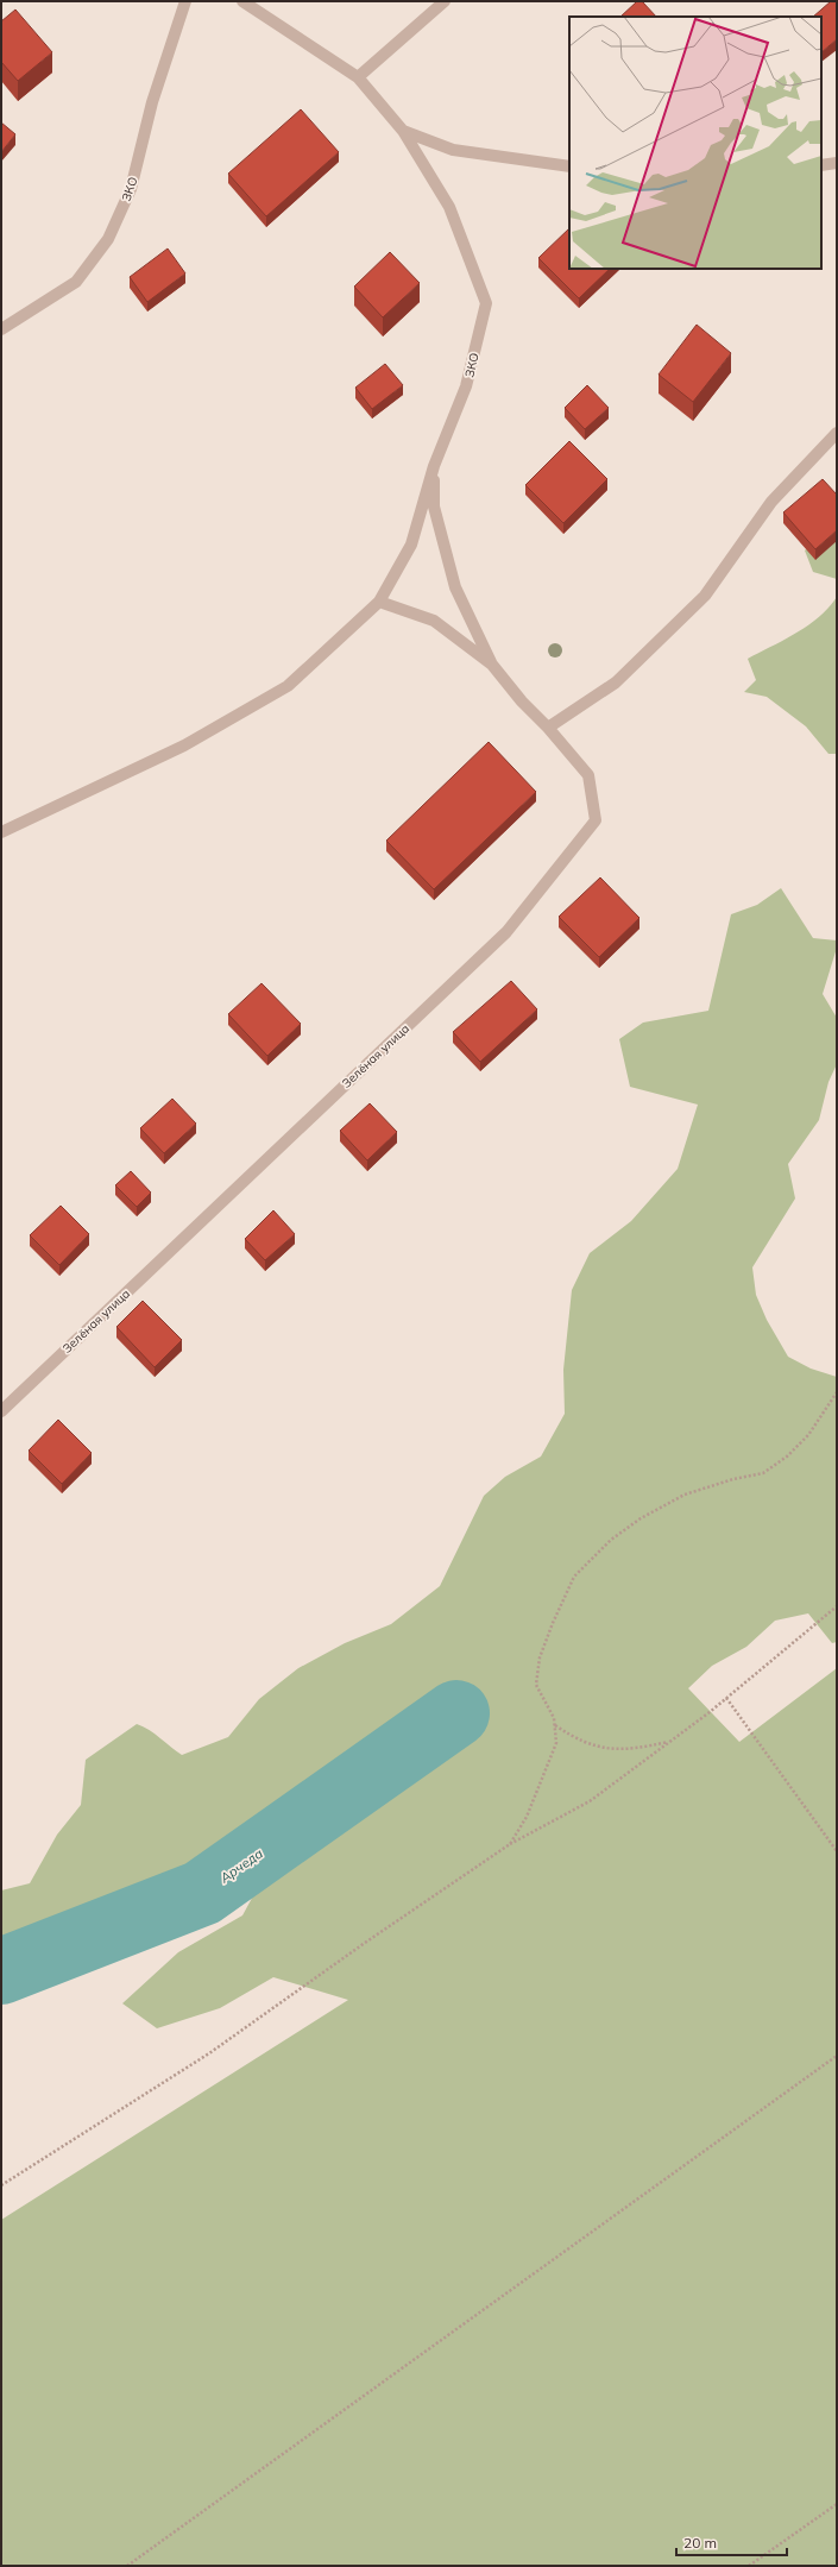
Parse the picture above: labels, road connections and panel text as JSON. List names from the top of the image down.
{
  "streets": {
    "street": ["ЗКО", "Зелёная улица"]
  },
  "crossings": [
    ["ЗКО", "Зелёная улица"]
  ],
  "water": ["Арчеда"],
  "scale_bar": "20 m"
}
